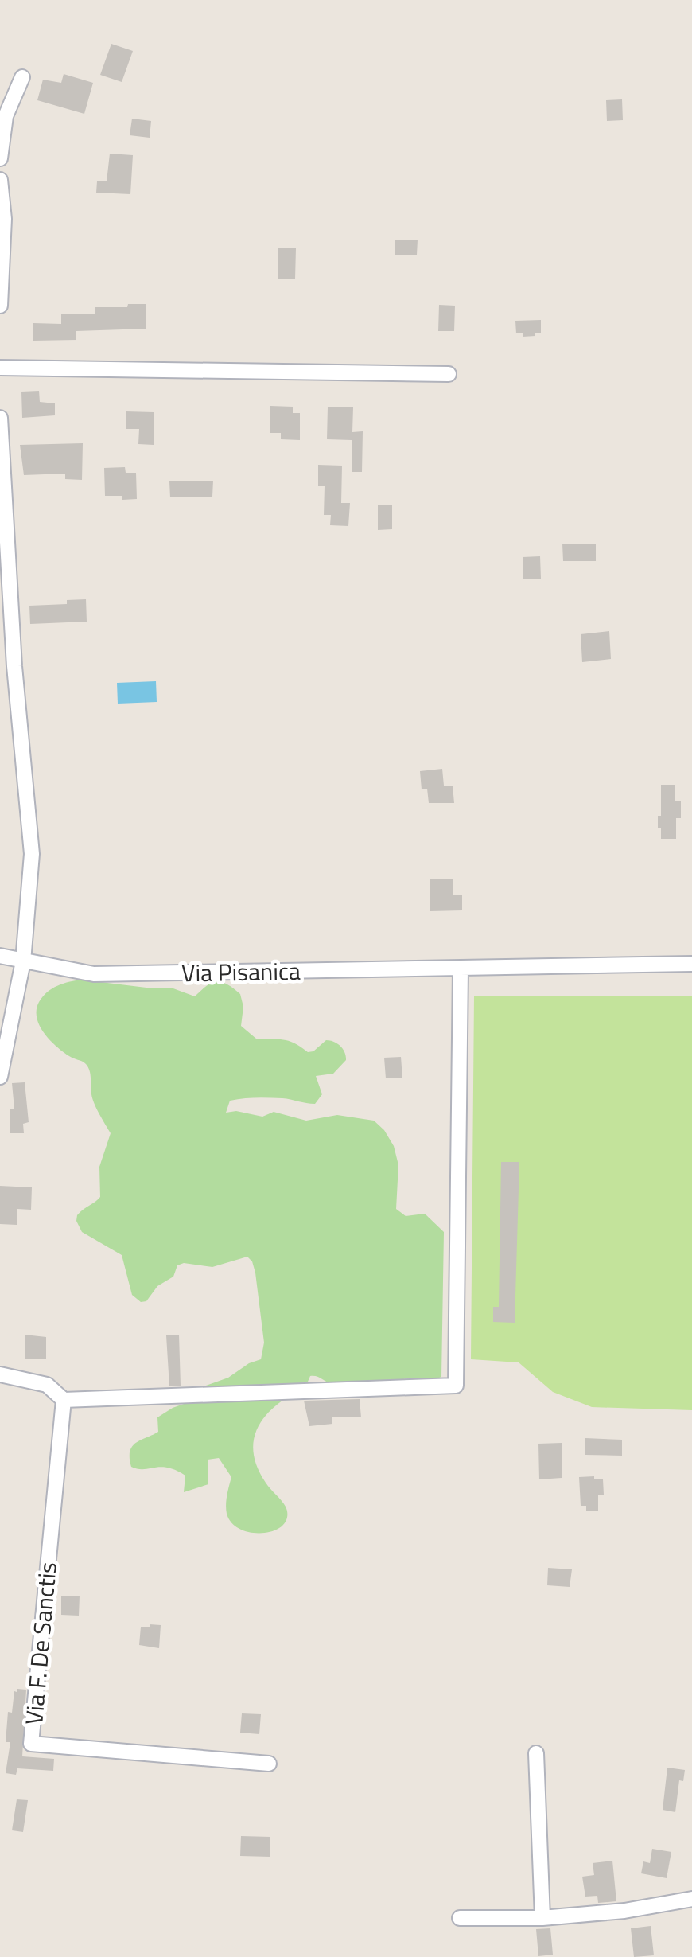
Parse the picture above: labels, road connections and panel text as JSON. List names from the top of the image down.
{
  "streets": {
    "street": ["Via Pisanica", "Via F. De Sanctis"]
  }
}
